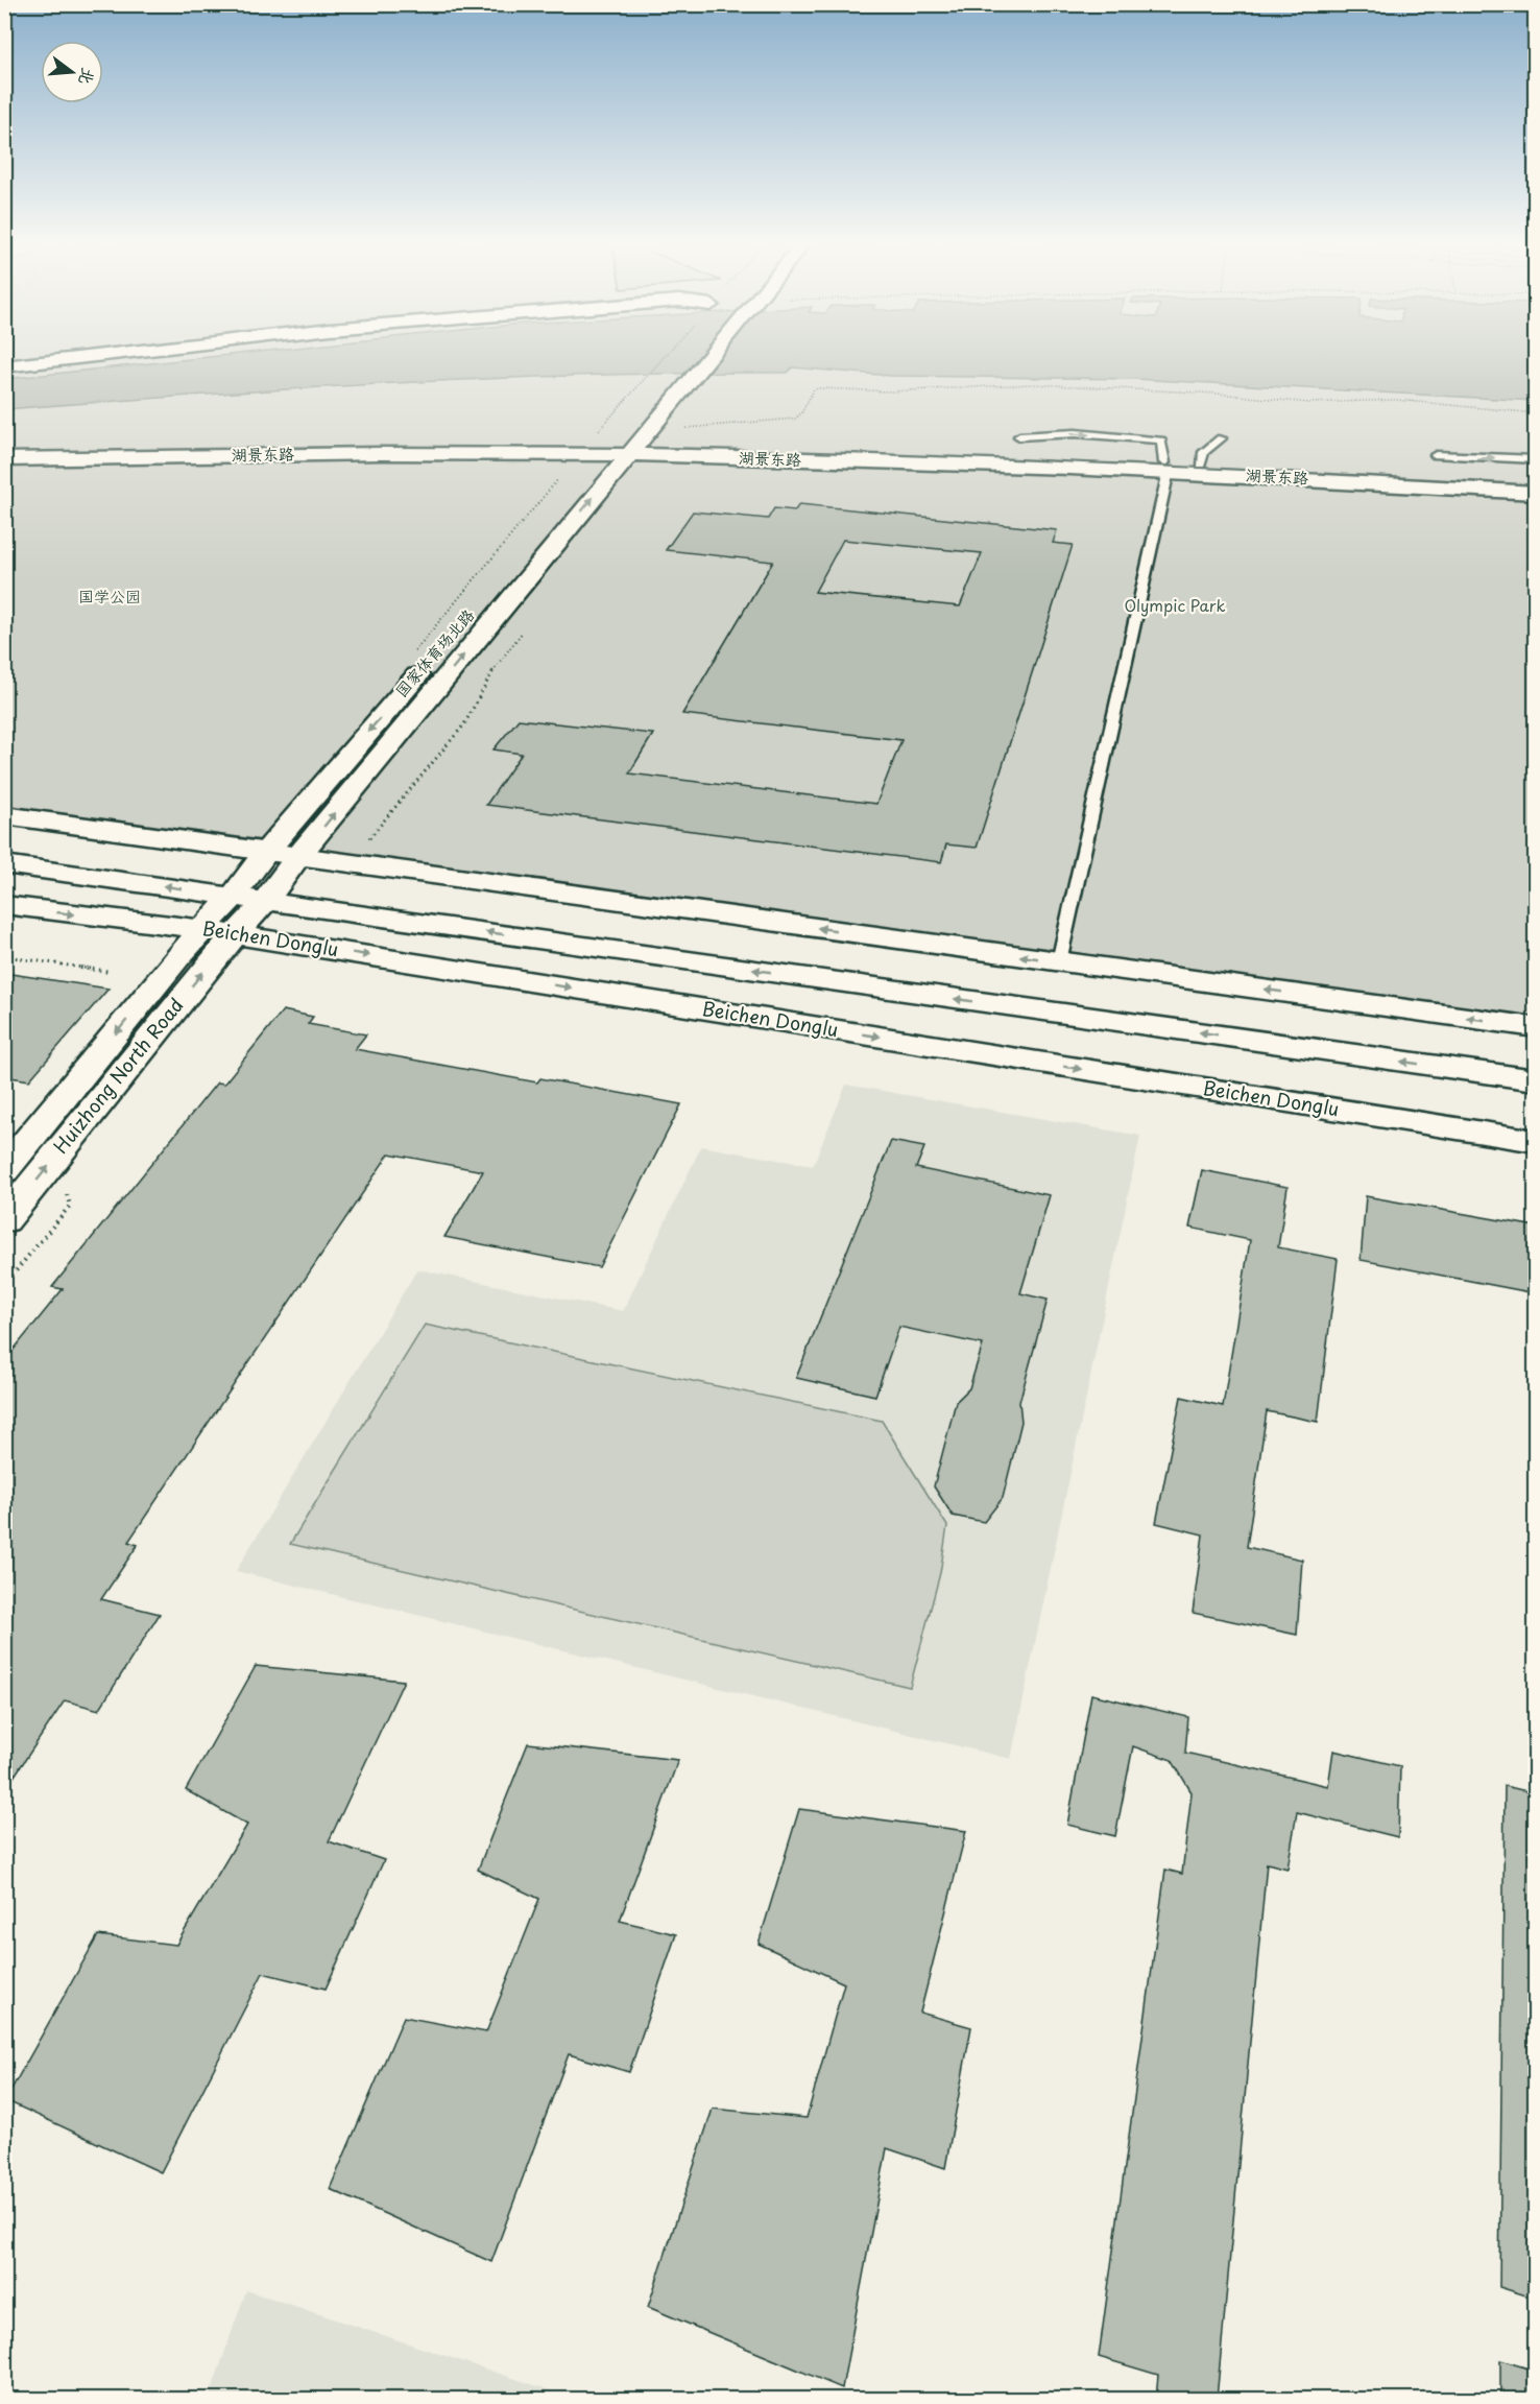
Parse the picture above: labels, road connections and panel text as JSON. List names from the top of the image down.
{
  "streets": {
    "street": [
      "湖景东路",
      "国家体育场北路",
      "Beichen Donglu",
      "Huizhong North Road"
    ]
  },
  "crossings": [
    ["湖景东路", "国家体育场北路"],
    ["国家体育场北路", "Beichen Donglu"],
    ["国家体育场北路", "Huizhong North Road"],
    ["Beichen Donglu", "Huizhong North Road"]
  ],
  "parks": ["国学公园", "Olympic Park"],
  "north": "right"
}
